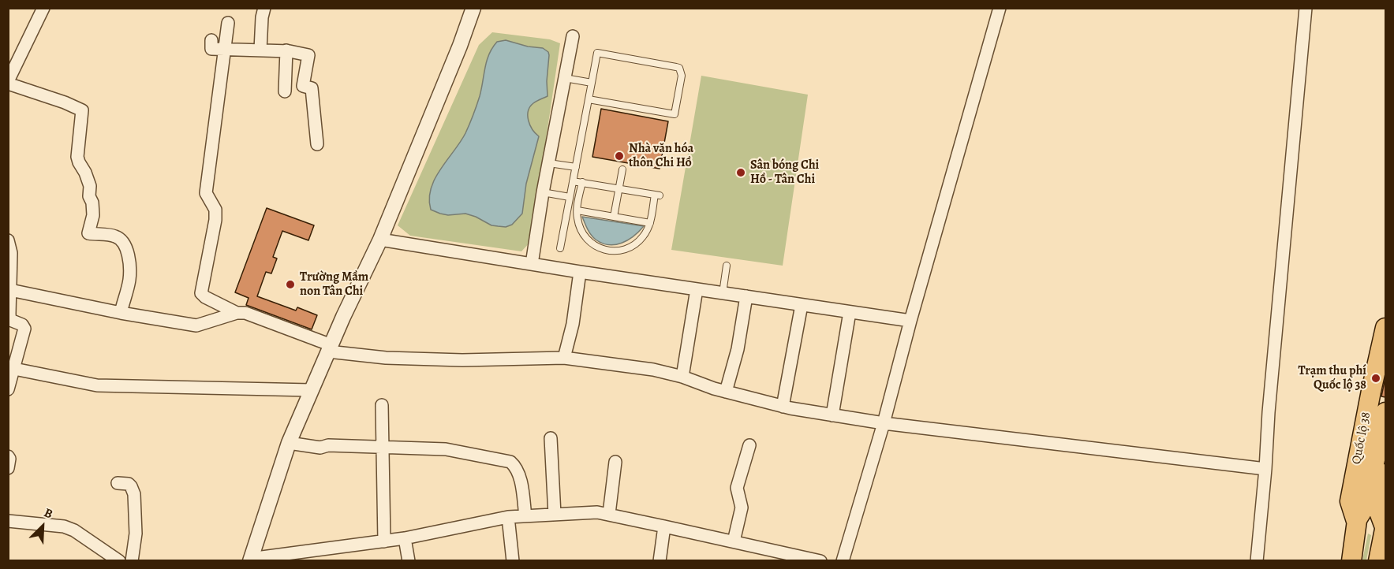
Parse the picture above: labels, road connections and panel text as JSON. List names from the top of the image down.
{
  "streets": {
    "highway": ["Quốc lộ 38"]
  },
  "places": [
    "Nhà văn hóa thôn Chi Hồ",
    "Sân bóng Chi Hồ - Tân Chi",
    "Trường Mầm non Tân Chi",
    "Trạm thu phí Quốc lộ 38"
  ],
  "north": "top right"
}
